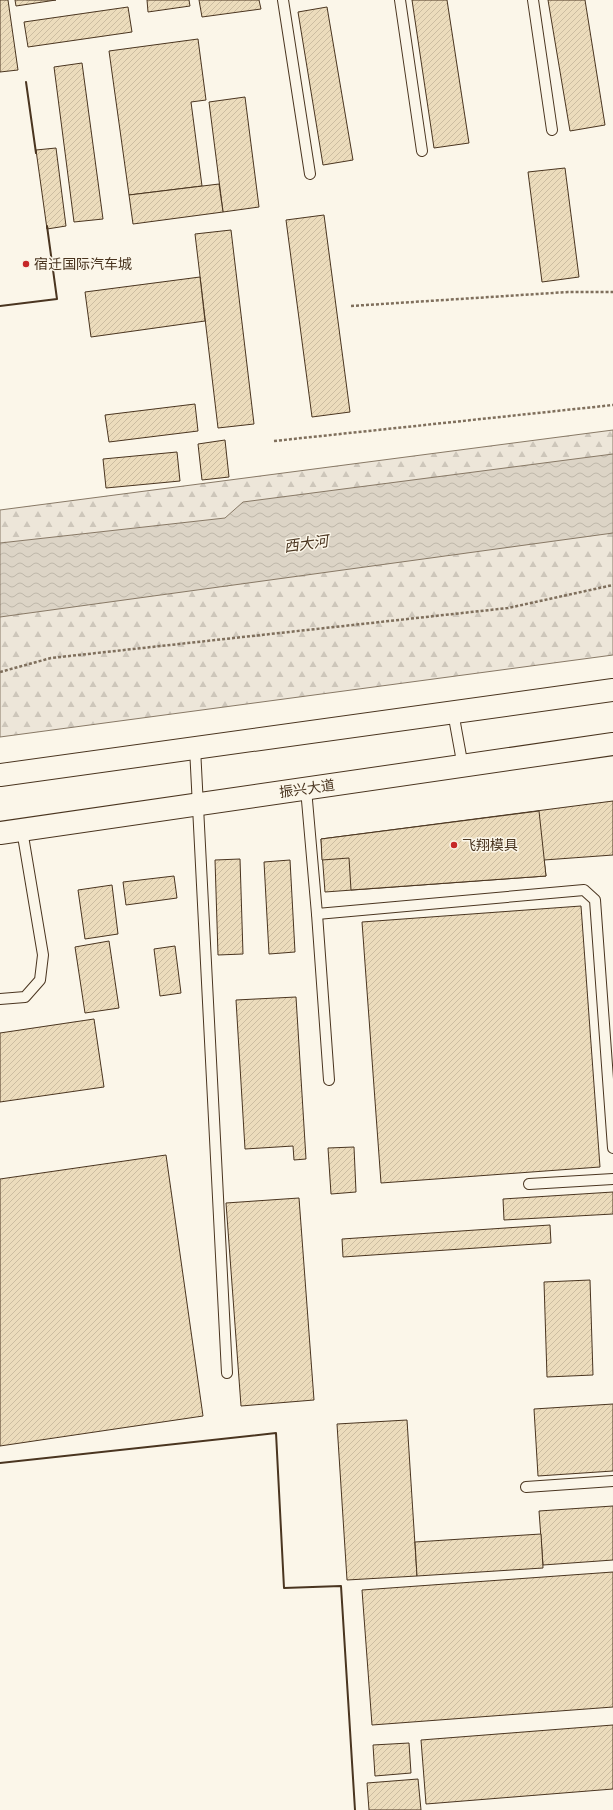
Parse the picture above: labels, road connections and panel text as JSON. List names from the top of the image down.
{
  "streets": {
    "main road": ["振兴大道"]
  },
  "water": ["西大河"],
  "places": ["宿迁国际汽车城", "飞翔模具"]
}
